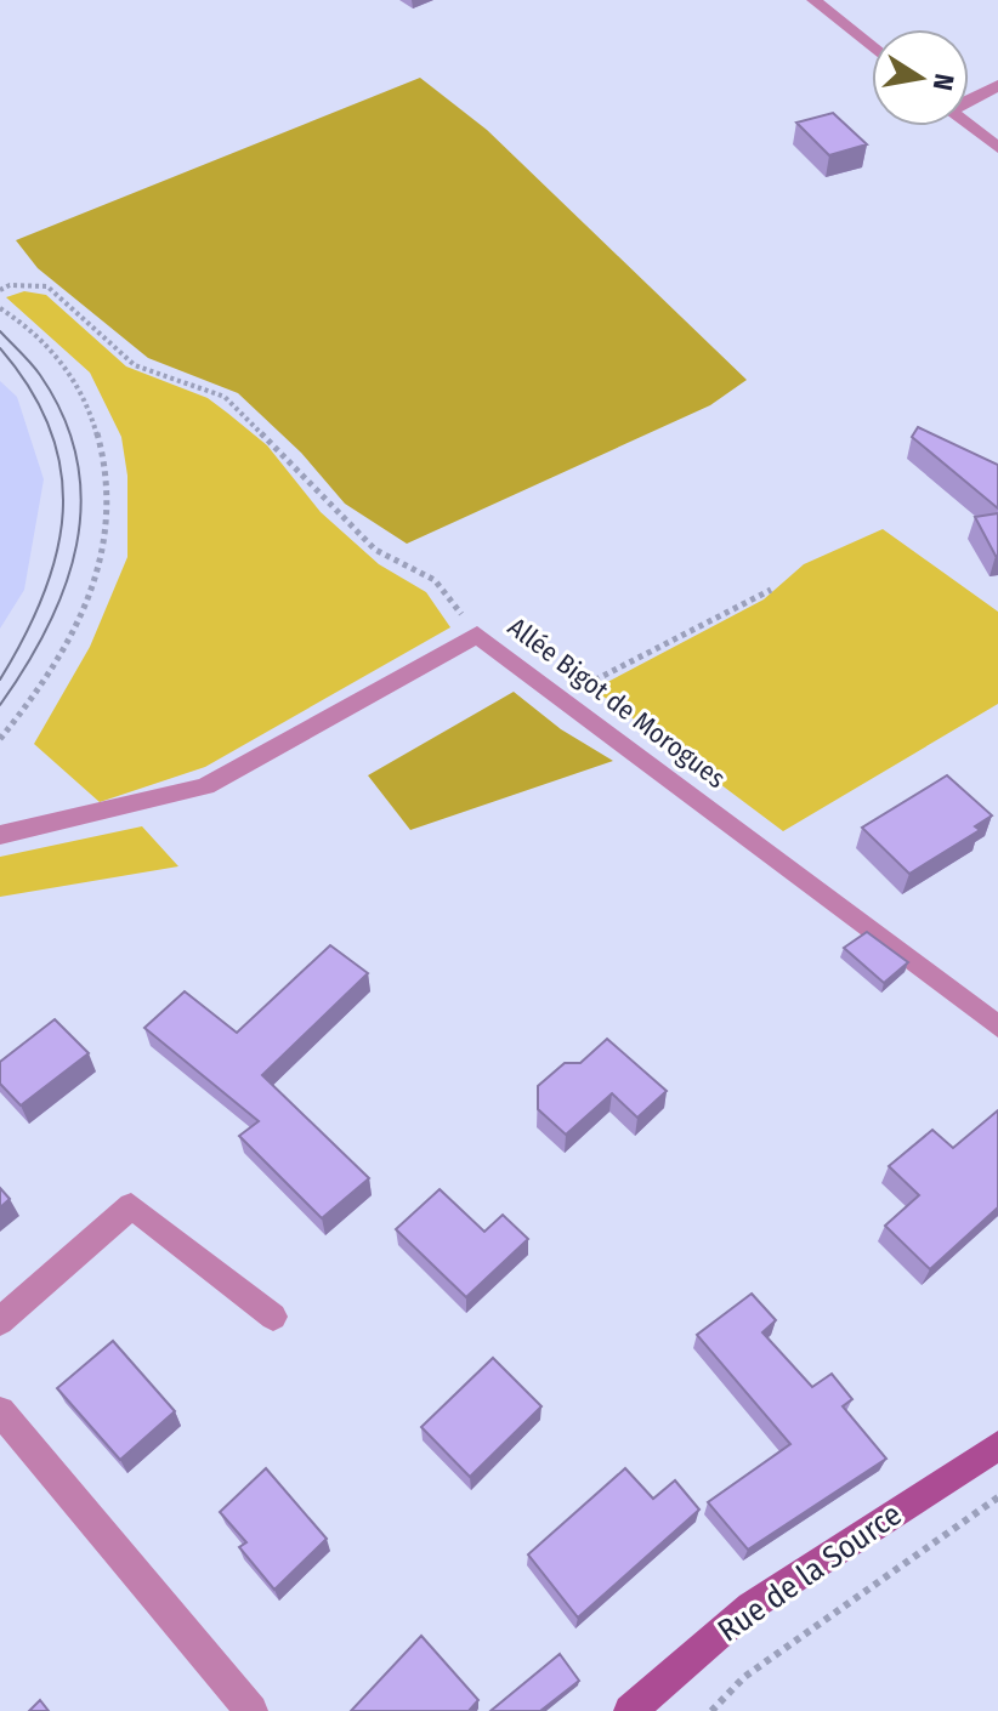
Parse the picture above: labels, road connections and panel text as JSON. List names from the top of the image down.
{
  "streets": {
    "main road": ["Rue de la Source"],
    "street": ["Allée Bigot de Morogues"]
  },
  "north": "right"
}
